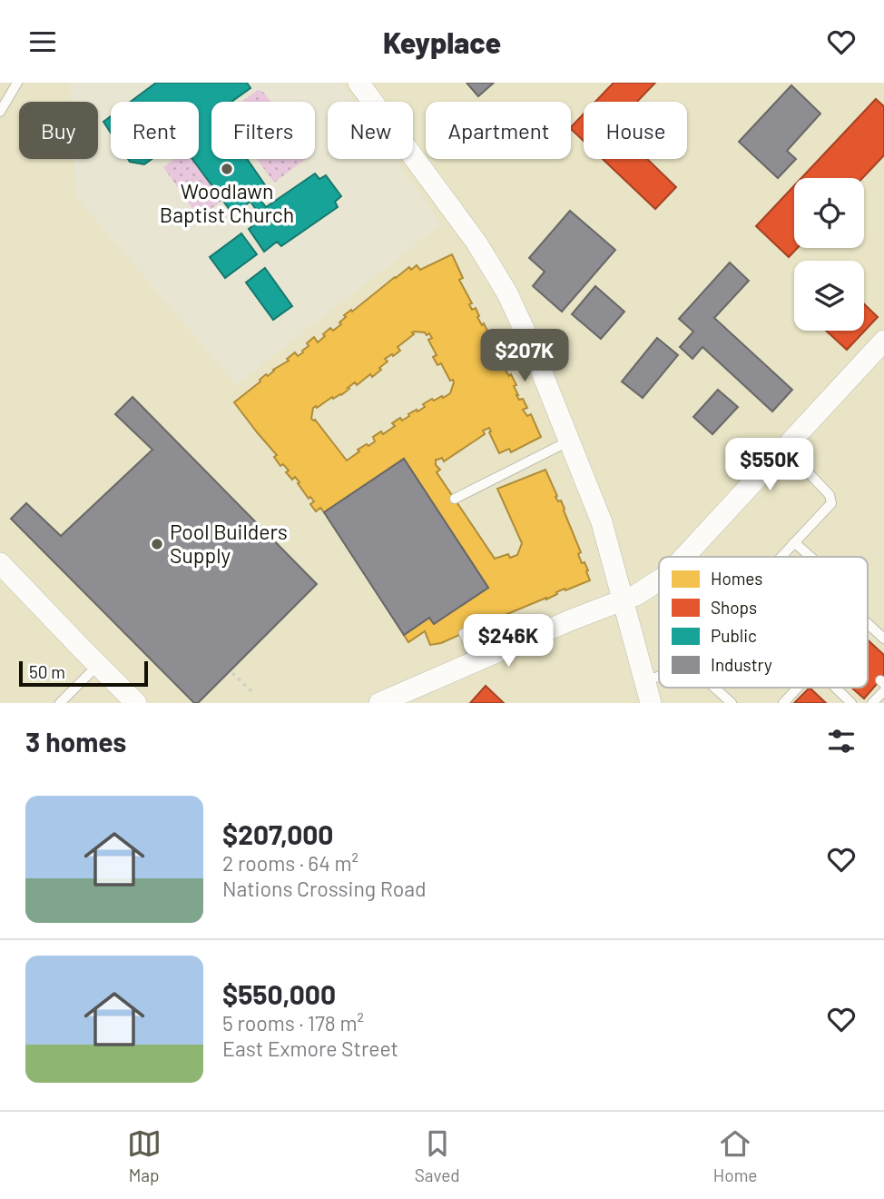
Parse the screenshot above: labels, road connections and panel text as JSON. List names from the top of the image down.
{
  "places": ["Woodlawn Baptist Church", "Pool Builders Supply"],
  "legend": [
    "Homes",
    "Shops",
    "Public",
    "Industry"
  ],
  "scale_bar": "50 m",
  "page": {
    "header": "Keyplace",
    "chip": [
      "Buy",
      "Rent",
      "Filters",
      "New",
      "Apartment",
      "House"
    ],
    "price": ["$207K", "$550K", "$246K"],
    "scale": "50 m",
    "heading": "3 homes",
    "list": [
      {
        "name": "$207,000",
        "note": "2 rooms · 64 m² · Nations Crossing Road"
      },
      {
        "name": "$550,000",
        "note": "5 rooms · 178 m² · East Exmore Street"
      }
    ],
    "tabs": ["Map", "Saved", "Home"]
  }
}
